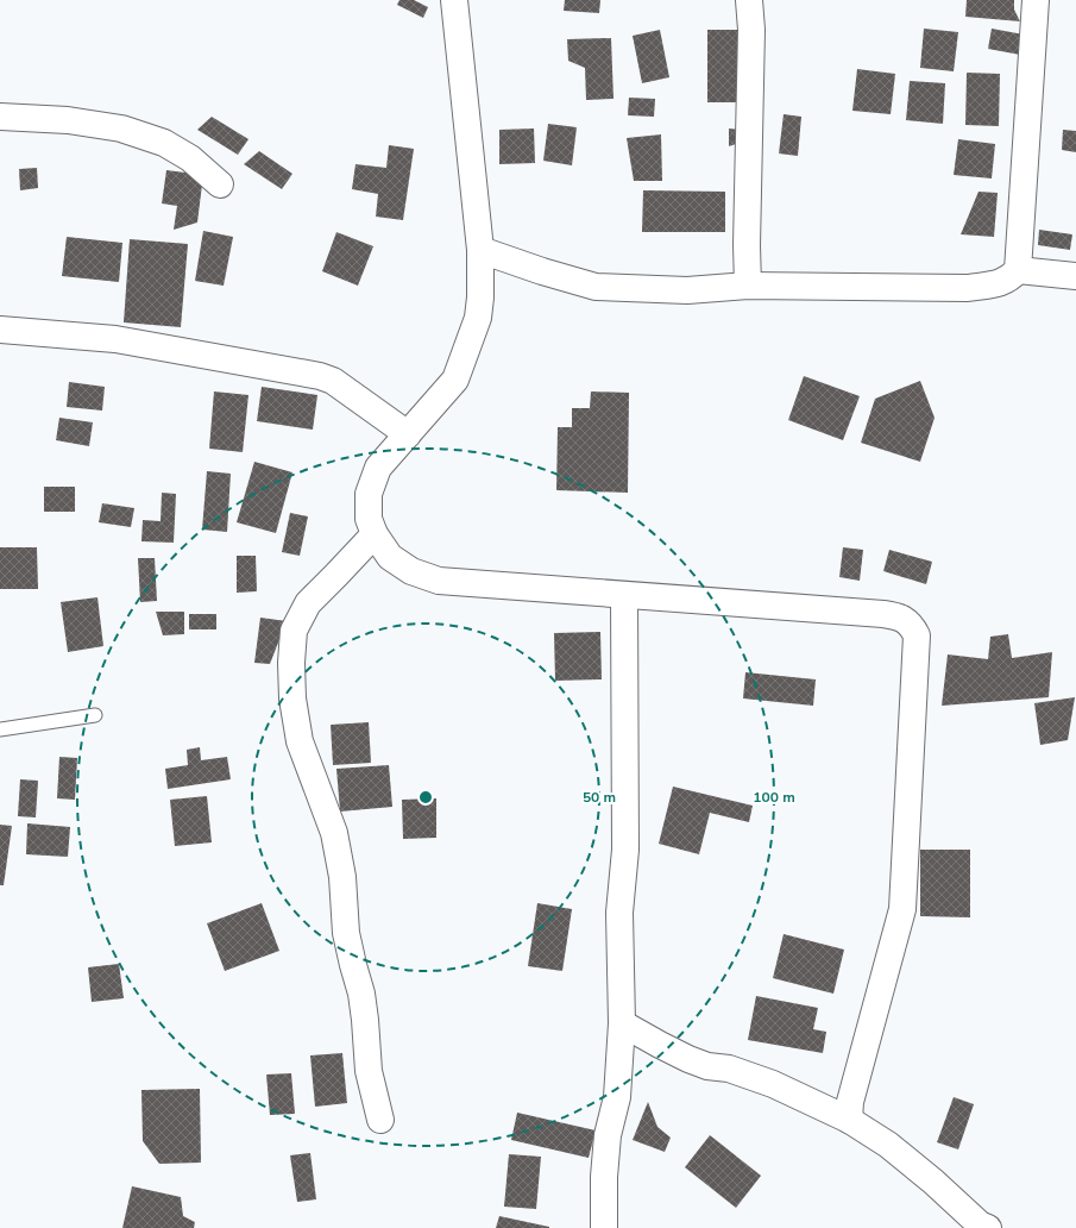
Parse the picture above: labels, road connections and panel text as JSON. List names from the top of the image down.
{
  "rings": ["50 m", "100 m"]
}
